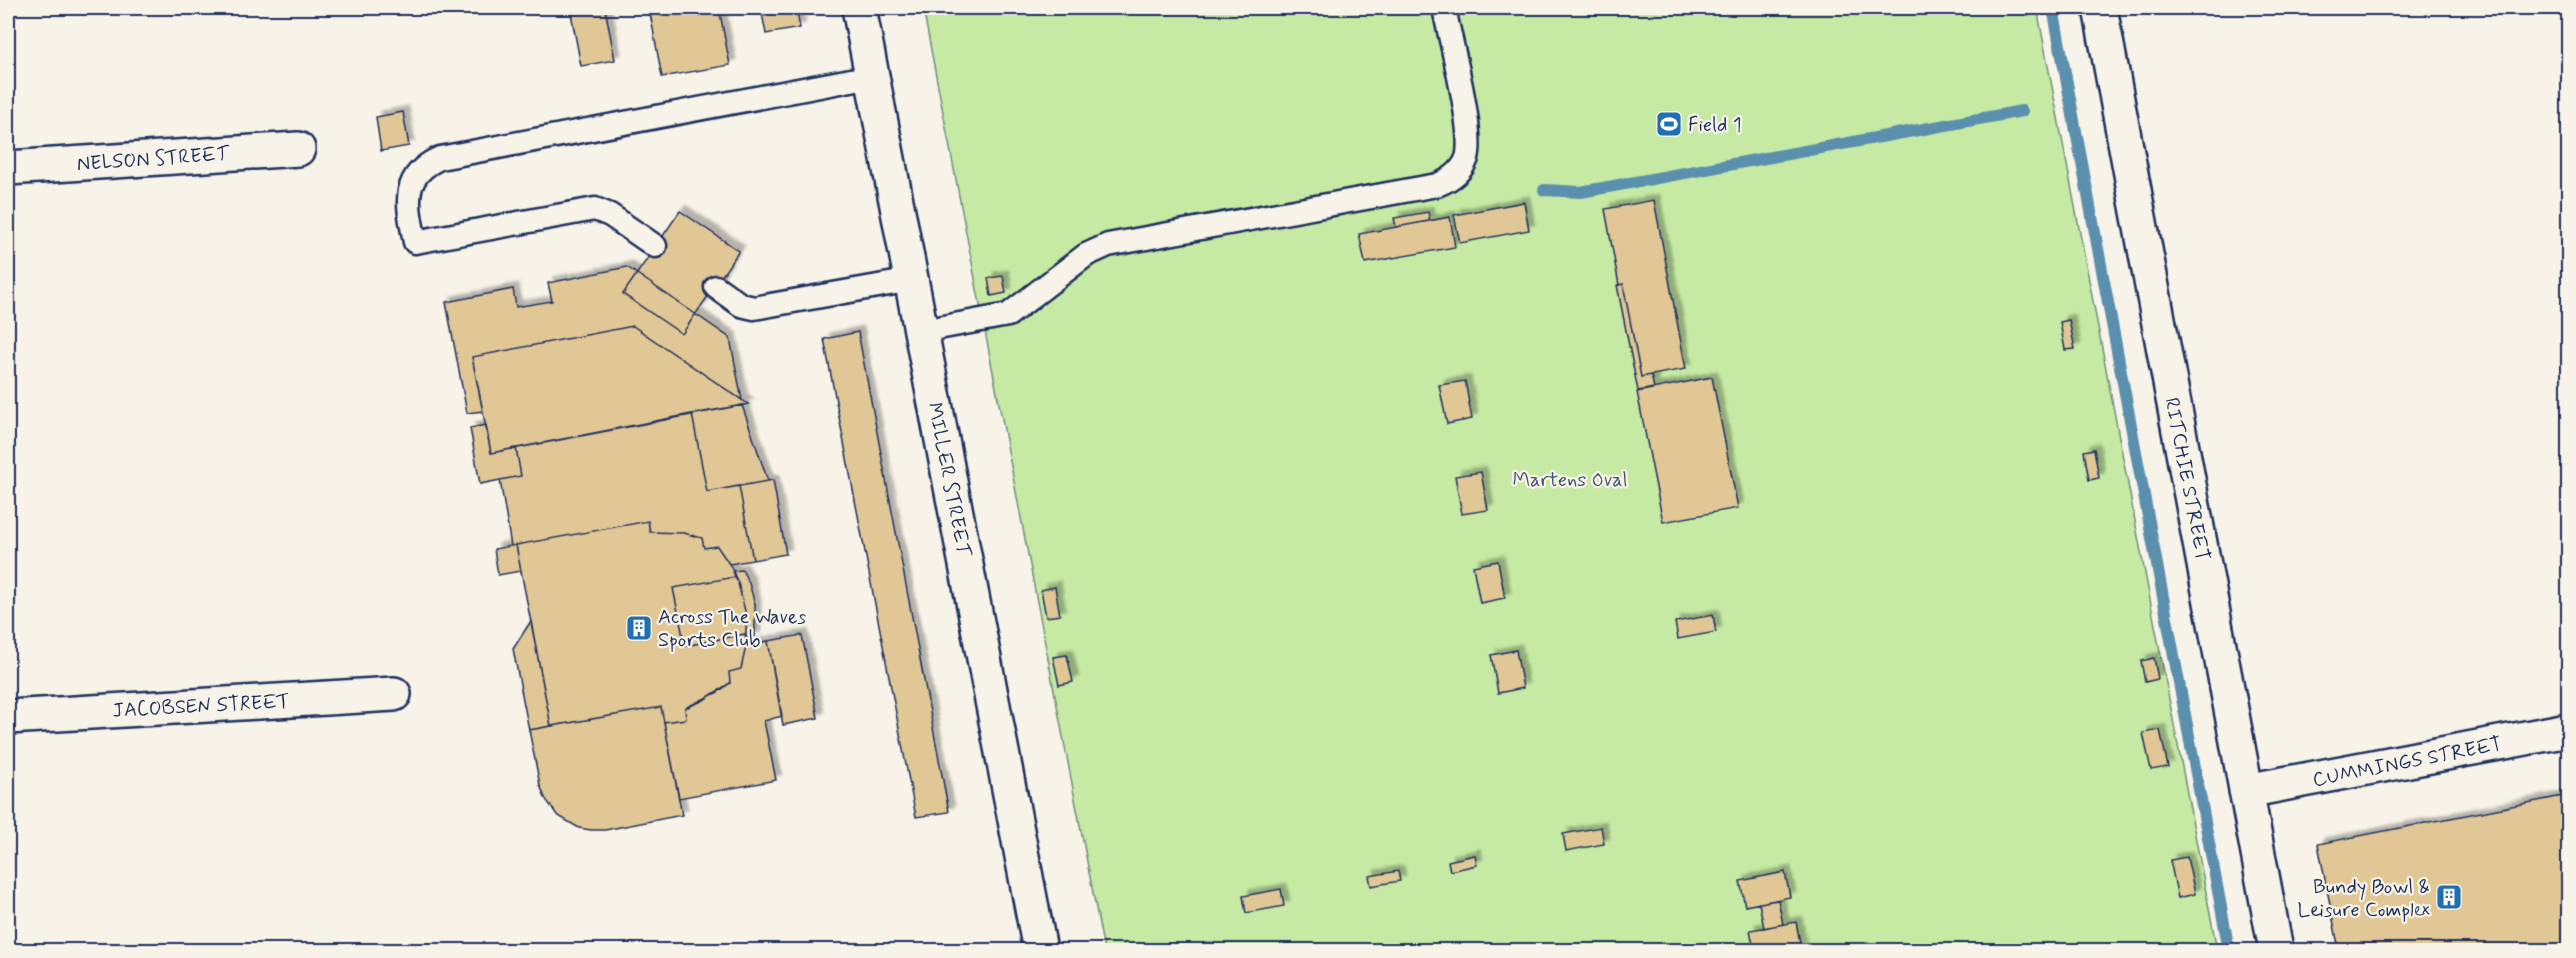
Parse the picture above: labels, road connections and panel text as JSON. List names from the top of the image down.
{
  "streets": {
    "street": [
      "NELSON STREET",
      "MILLER STREET",
      "RITCHIE STREET",
      "JACOBSEN STREET",
      "CUMMINGS STREET"
    ]
  },
  "crossings": [
    ["RITCHIE STREET", "CUMMINGS STREET"]
  ],
  "parks": ["Martens Oval"],
  "places": {
    "sports": ["Field 1"],
    "building": ["Across The Waves Sports Club", "Bundy Bowl & Leisure Complex"]
  }
}
